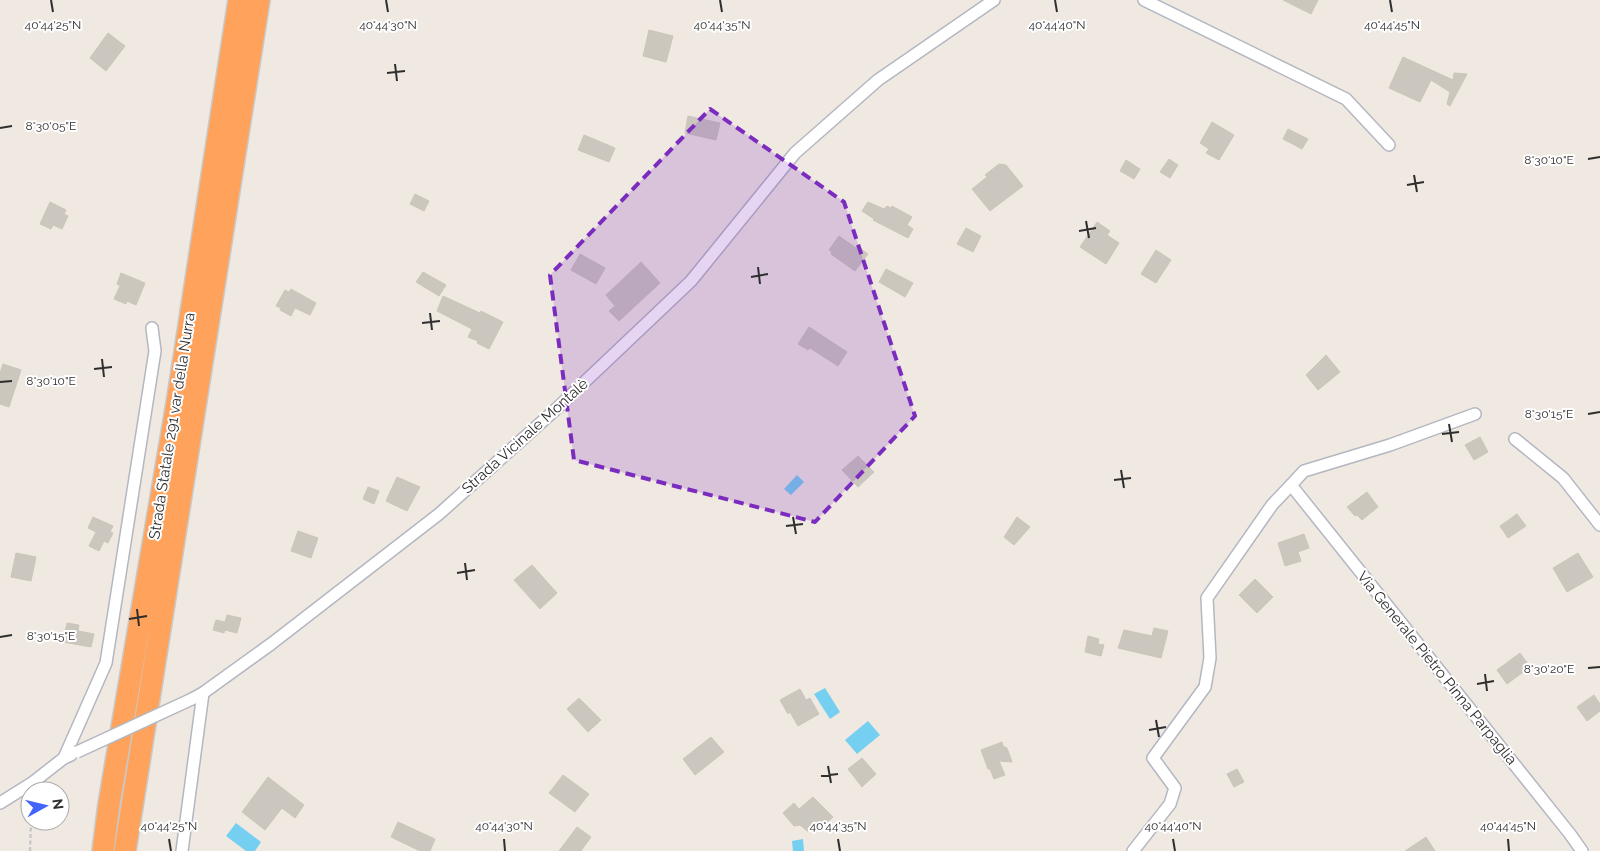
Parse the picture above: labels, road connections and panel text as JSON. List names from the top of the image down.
{
  "streets": {
    "highway": ["Strada Statale 291 var della Nurra"],
    "street": ["Strada Vicinale Montalè", "Via Generale Pietro Pinna Parpaglia"]
  },
  "north": "right",
  "coordinates": [
    "40°44'25\"N",
    "40°44'30\"N",
    "40°44'35\"N",
    "40°44'40\"N",
    "40°44'45\"N",
    "8°30'05\"E",
    "8°30'10\"E",
    "8°30'15\"E",
    "8°30'20\"E"
  ]
}
